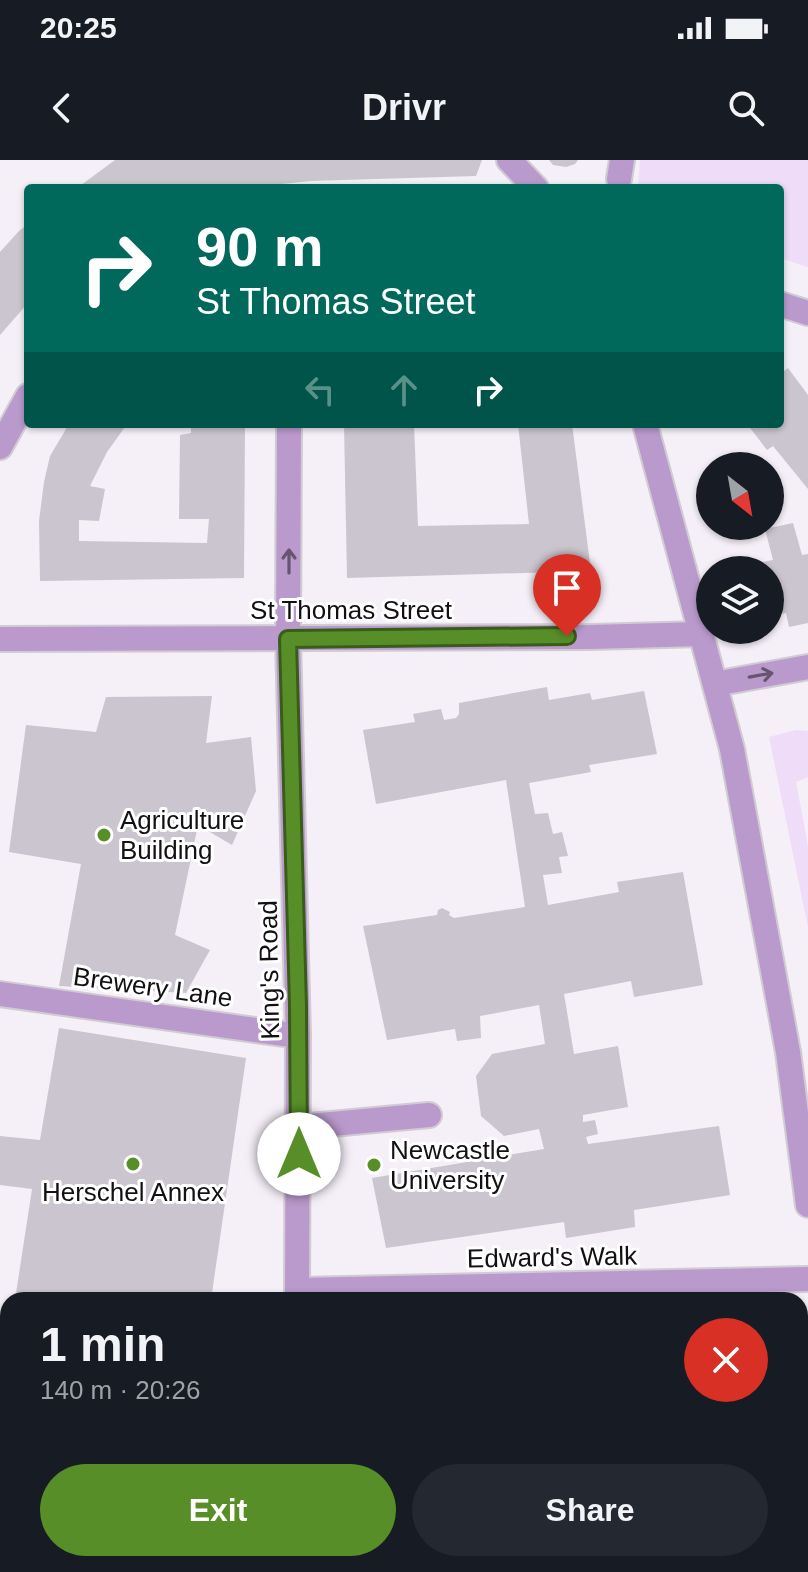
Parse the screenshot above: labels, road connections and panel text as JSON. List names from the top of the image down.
{
  "streets": {
    "street": [
      "St Thomas Street",
      "King's Road",
      "Brewery Lane",
      "Edward's Walk"
    ]
  },
  "crossings": [
    ["St Thomas Street", "King's Road"],
    ["King's Road", "Brewery Lane"]
  ],
  "places": ["Agriculture Building", "Herschel Annex", "Newcastle University"],
  "north": "bottom right",
  "page": {
    "status": "20:25",
    "header": "Drivr",
    "turn": ["90 m", "St Thomas Street"],
    "heading": ["1 min", "140 m · 20:26"],
    "buttons": ["Exit", "Share"]
  }
}
